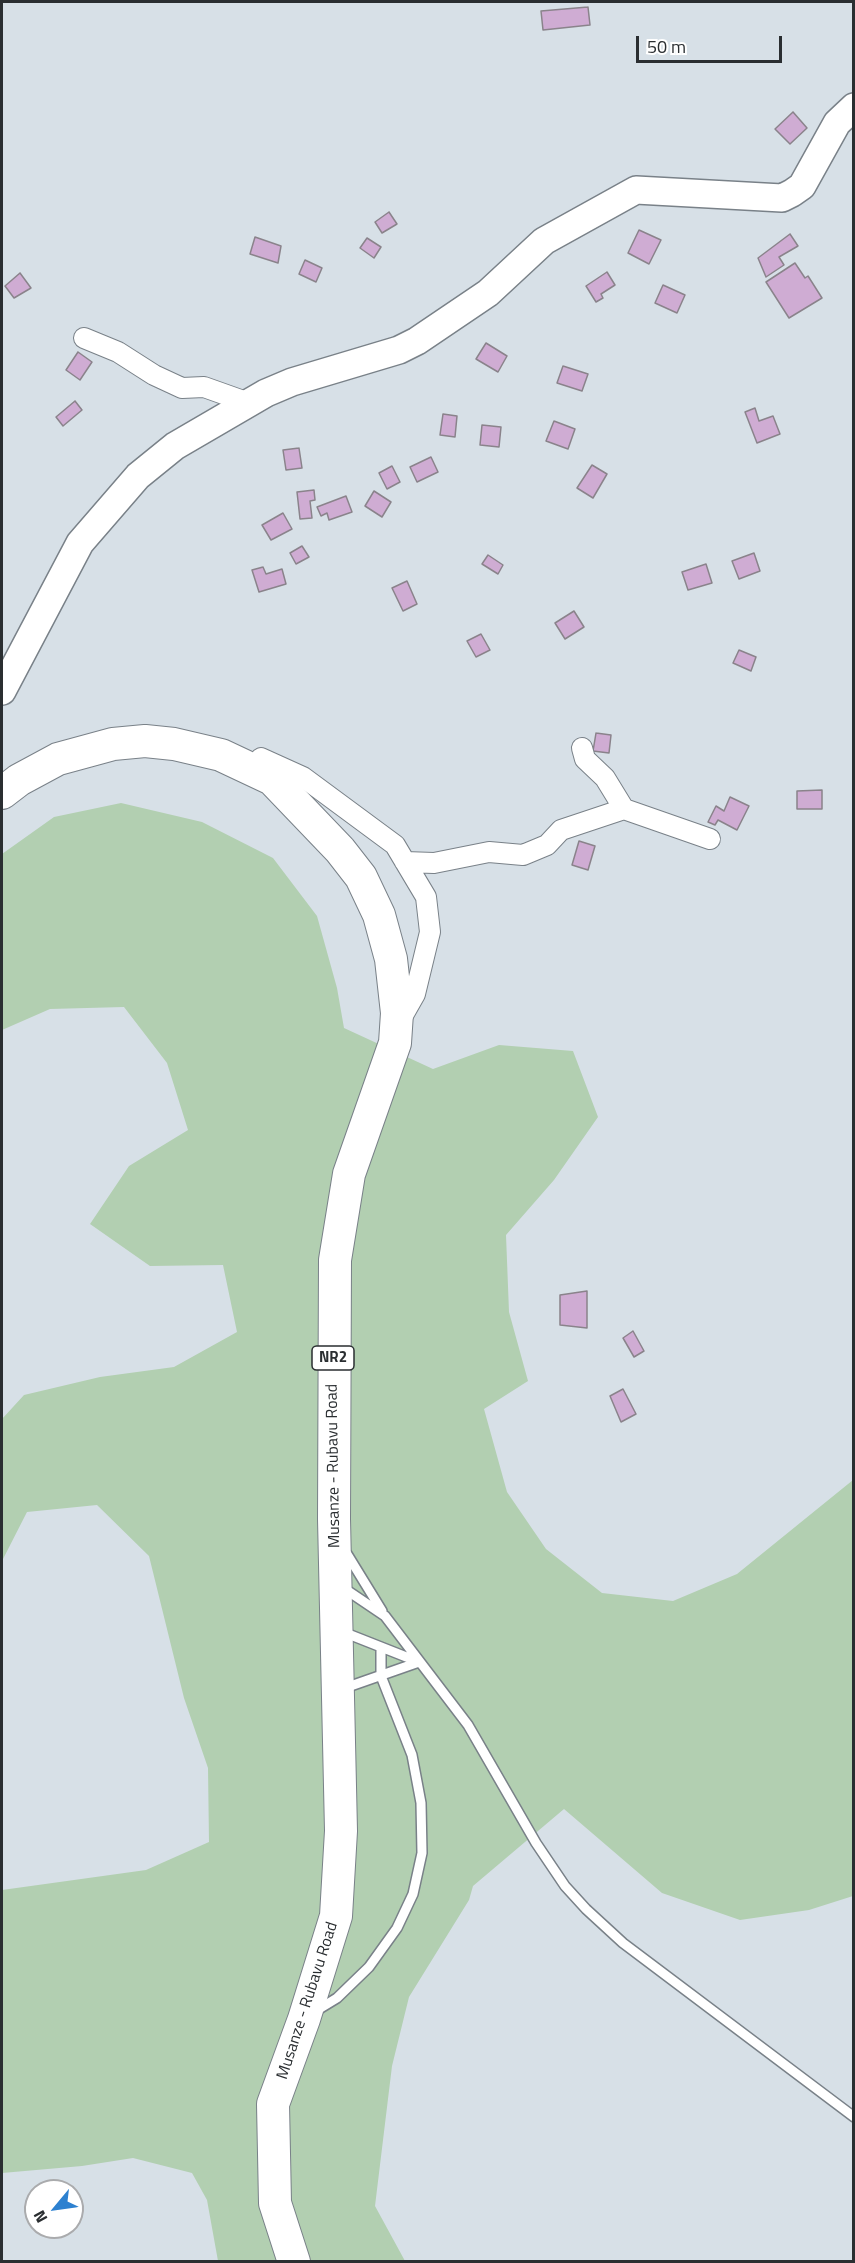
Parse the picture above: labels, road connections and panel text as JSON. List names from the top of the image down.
{
  "streets": {
    "highway": ["NR2", "Musanze - Rubavu Road"]
  },
  "scale_bar": "50 m",
  "north": "bottom left"
}
